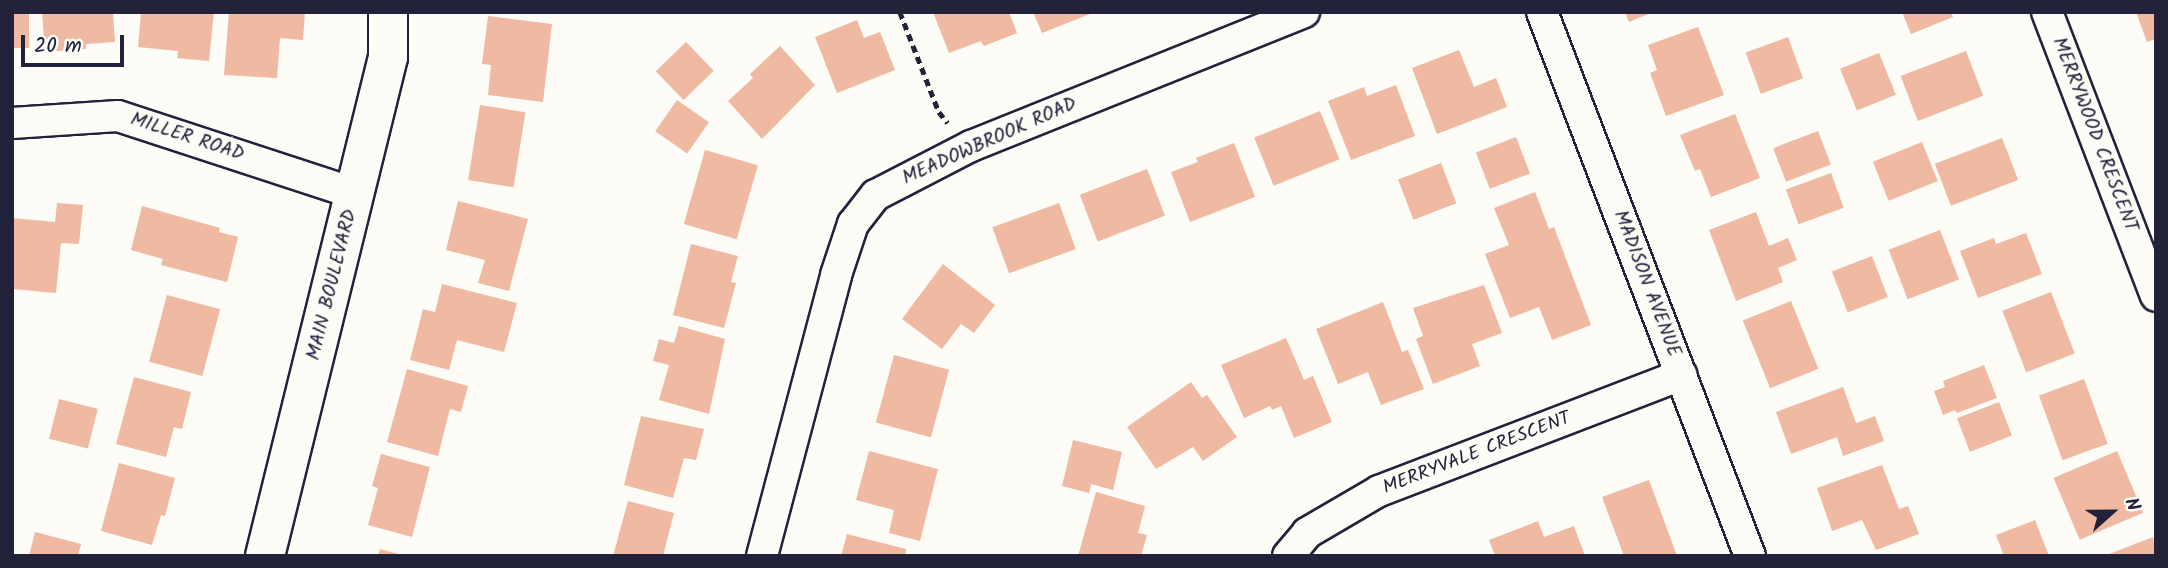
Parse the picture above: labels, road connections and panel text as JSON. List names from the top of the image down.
{
  "streets": {
    "street": [
      "MERRYWOOD CRESCENT",
      "MILLER ROAD",
      "MEADOWBROOK ROAD",
      "MADISON AVENUE",
      "MAIN BOULEVARD",
      "MERRYVALE CRESCENT"
    ]
  },
  "crossings": [
    ["MILLER ROAD", "MAIN BOULEVARD"],
    ["MADISON AVENUE", "MERRYVALE CRESCENT"]
  ],
  "scale_bar": "20 m",
  "north": "right"
}
